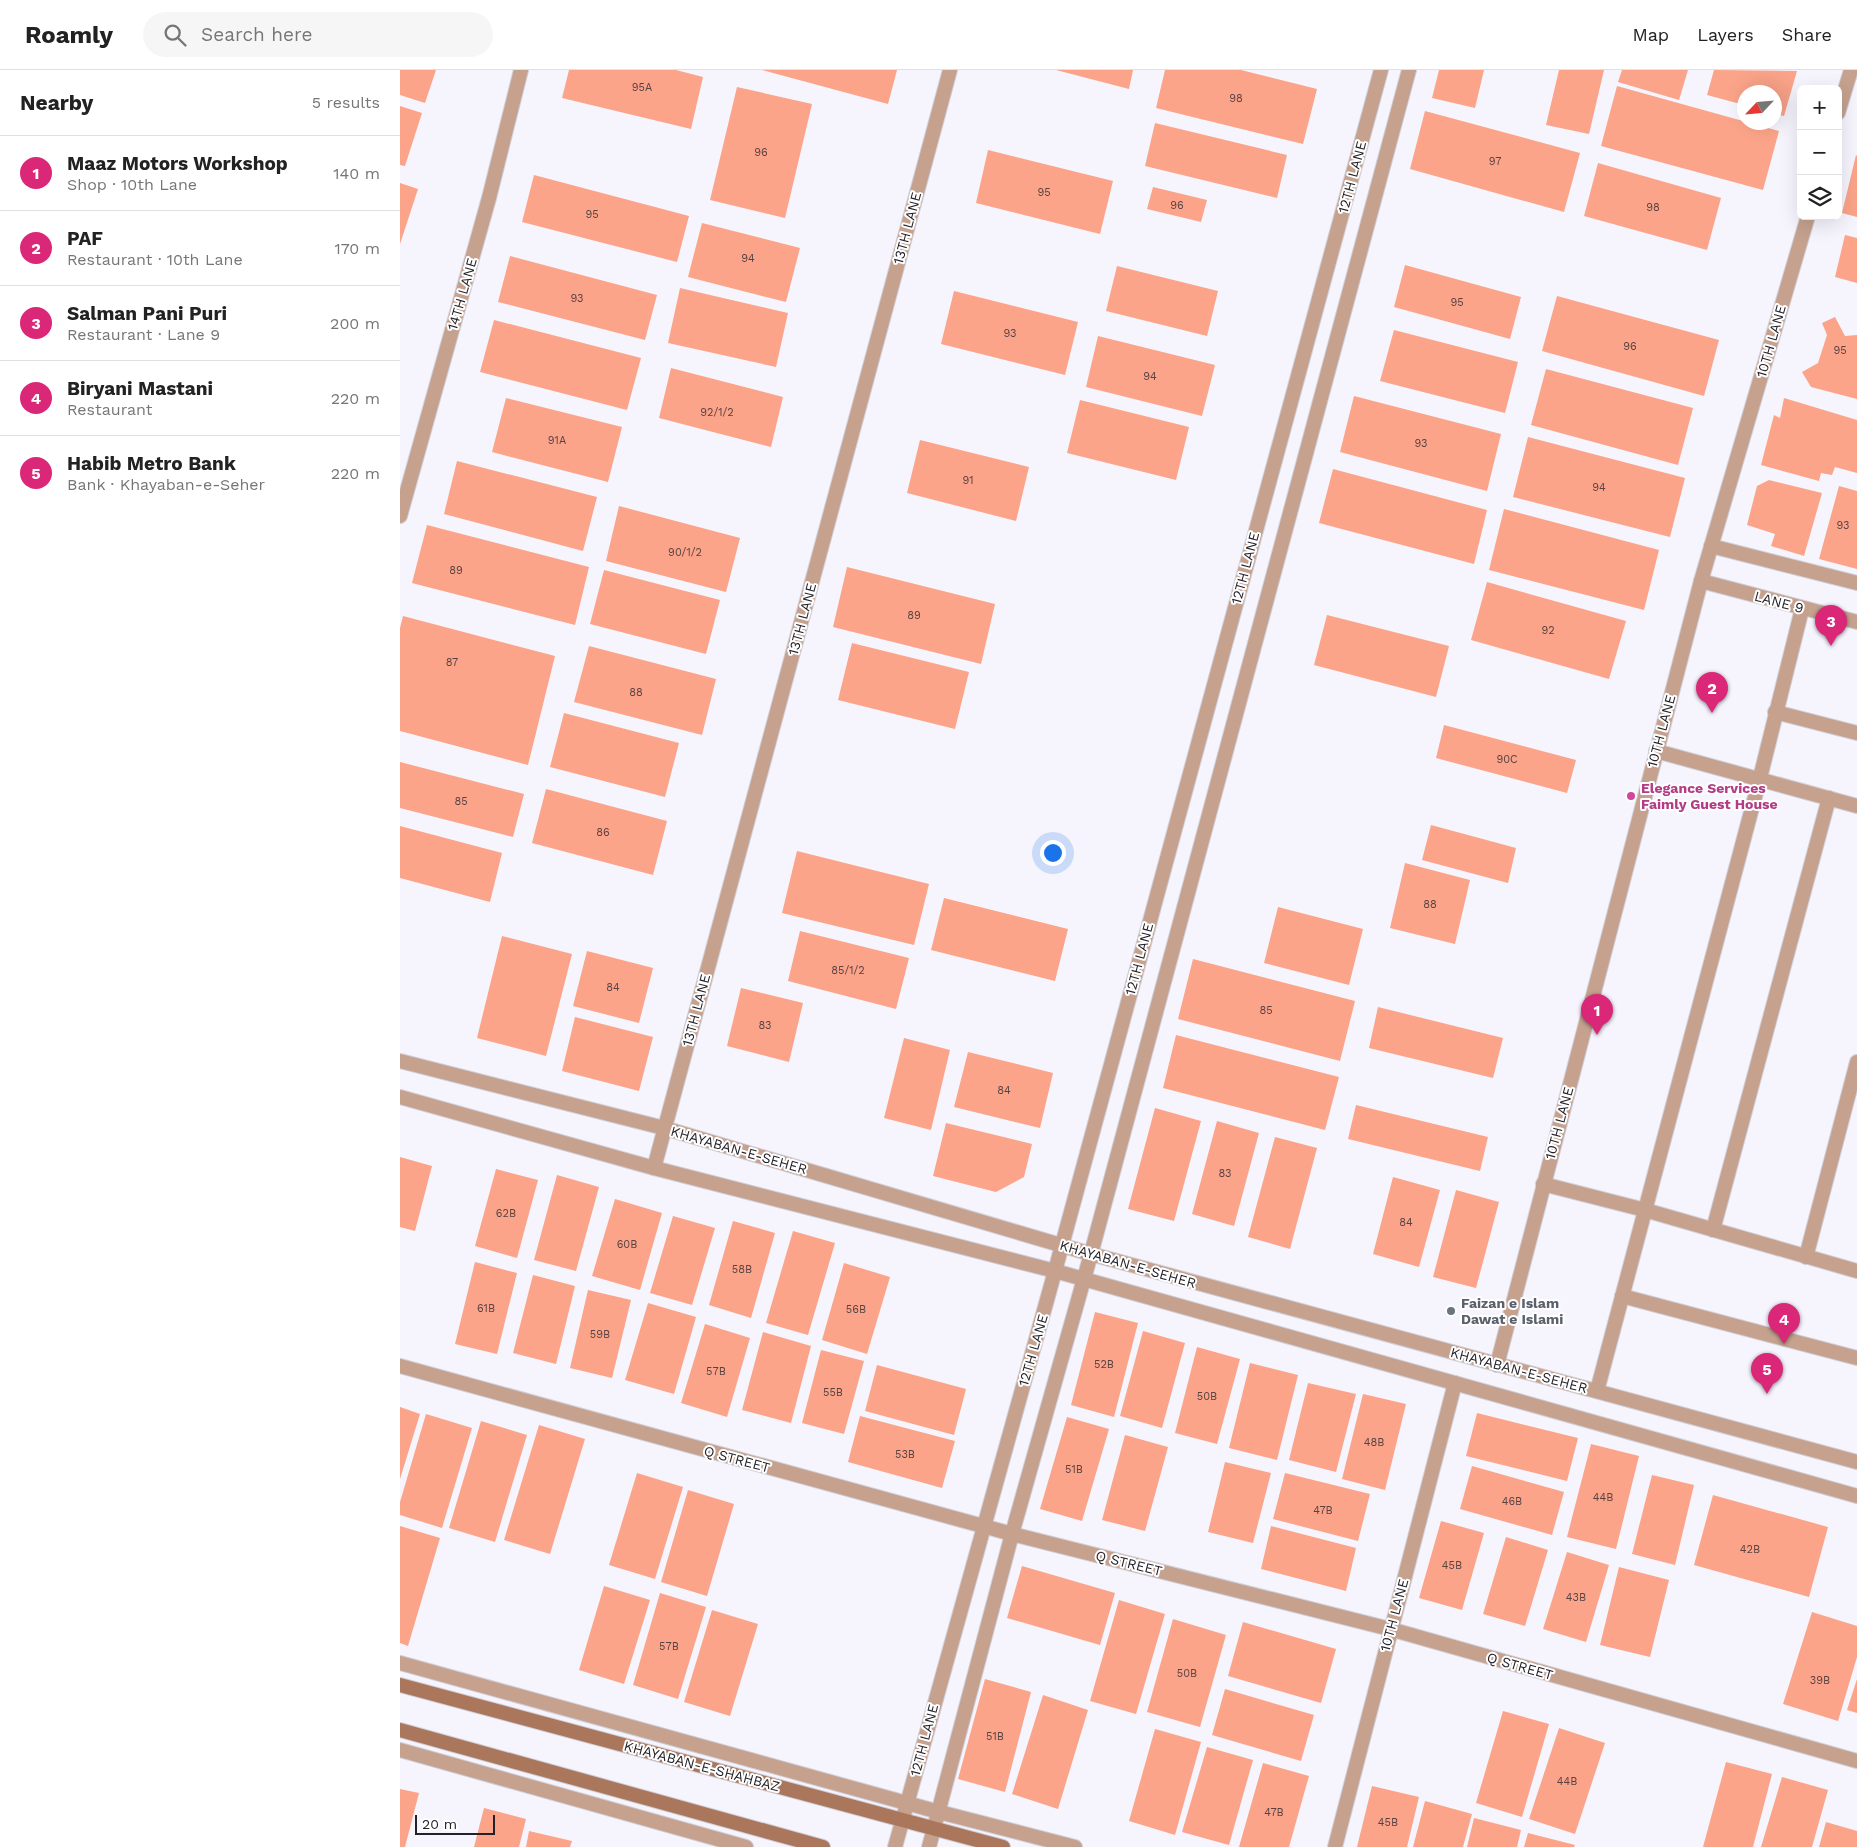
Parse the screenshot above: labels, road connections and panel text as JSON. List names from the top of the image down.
{
  "streets": {
    "main road": ["KHAYABAN-E-SHAHBAZ"],
    "street": [
      "12TH LANE",
      "13TH LANE",
      "14TH LANE",
      "10TH LANE",
      "LANE 9",
      "KHAYABAN-E-SEHER",
      "Q STREET"
    ]
  },
  "crossings": [
    ["12TH LANE", "KHAYABAN-E-SEHER"],
    ["12TH LANE", "Q STREET"],
    ["12TH LANE", "KHAYABAN-E-SHAHBAZ"],
    ["13TH LANE", "KHAYABAN-E-SEHER"],
    ["10TH LANE", "LANE 9"],
    ["10TH LANE", "KHAYABAN-E-SEHER"],
    ["10TH LANE", "Q STREET"]
  ],
  "places": ["Elegance Services Faimly Guest House", "Faizan e Islam Dawat e Islami"],
  "house_numbers": [
    "95A",
    "98",
    "96",
    "97",
    "95",
    "96",
    "98",
    "95",
    "94",
    "93",
    "95",
    "93",
    "96",
    "95",
    "94",
    "92/1/2",
    "91A",
    "93",
    "91",
    "94",
    "93",
    "90/1/2",
    "89",
    "89",
    "92",
    "87",
    "88",
    "90C",
    "85",
    "86",
    "88",
    "85/1/2",
    "84",
    "85",
    "83",
    "84",
    "83",
    "62B",
    "84",
    "60B",
    "58B",
    "61B",
    "56B",
    "59B",
    "52B",
    "57B",
    "55B",
    "50B",
    "48B",
    "53B",
    "51B",
    "44B",
    "46B",
    "47B",
    "42B",
    "45B",
    "43B",
    "57B",
    "50B",
    "39B",
    "51B",
    "44B",
    "47B",
    "45B"
  ],
  "scale_bar": "20 m",
  "north": "bottom left",
  "page": {
    "header": "Roamly",
    "search": "Search here",
    "nav": ["Map", "Layers", "Share"],
    "heading": ["Nearby", "5 results"],
    "map_buttons": ["+", "−"],
    "list": [
      {
        "mark": "1",
        "name": "Maaz Motors Workshop",
        "note": "Shop · 10th Lane",
        "value": "140 m"
      },
      {
        "mark": "2",
        "name": "PAF",
        "note": "Restaurant · 10th Lane",
        "value": "170 m"
      },
      {
        "mark": "3",
        "name": "Salman Pani Puri",
        "note": "Restaurant · Lane 9",
        "value": "200 m"
      },
      {
        "mark": "4",
        "name": "Biryani Mastani",
        "note": "Restaurant",
        "value": "220 m"
      },
      {
        "mark": "5",
        "name": "Habib Metro Bank",
        "note": "Bank · Khayaban-e-Seher",
        "value": "220 m"
      }
    ],
    "pins": [
      "3",
      "2",
      "1",
      "4",
      "5"
    ],
    "scale": "20 m"
  }
}
